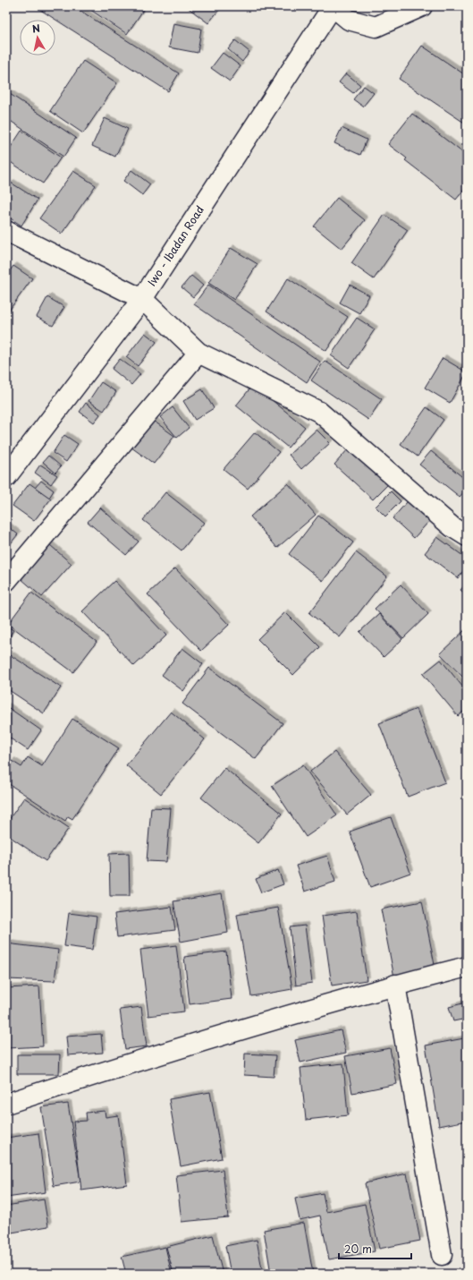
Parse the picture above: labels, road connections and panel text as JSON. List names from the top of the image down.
{
  "streets": {
    "street": ["Iwo - Ibadan Road"]
  },
  "scale_bar": "20 m",
  "north": "top"
}
